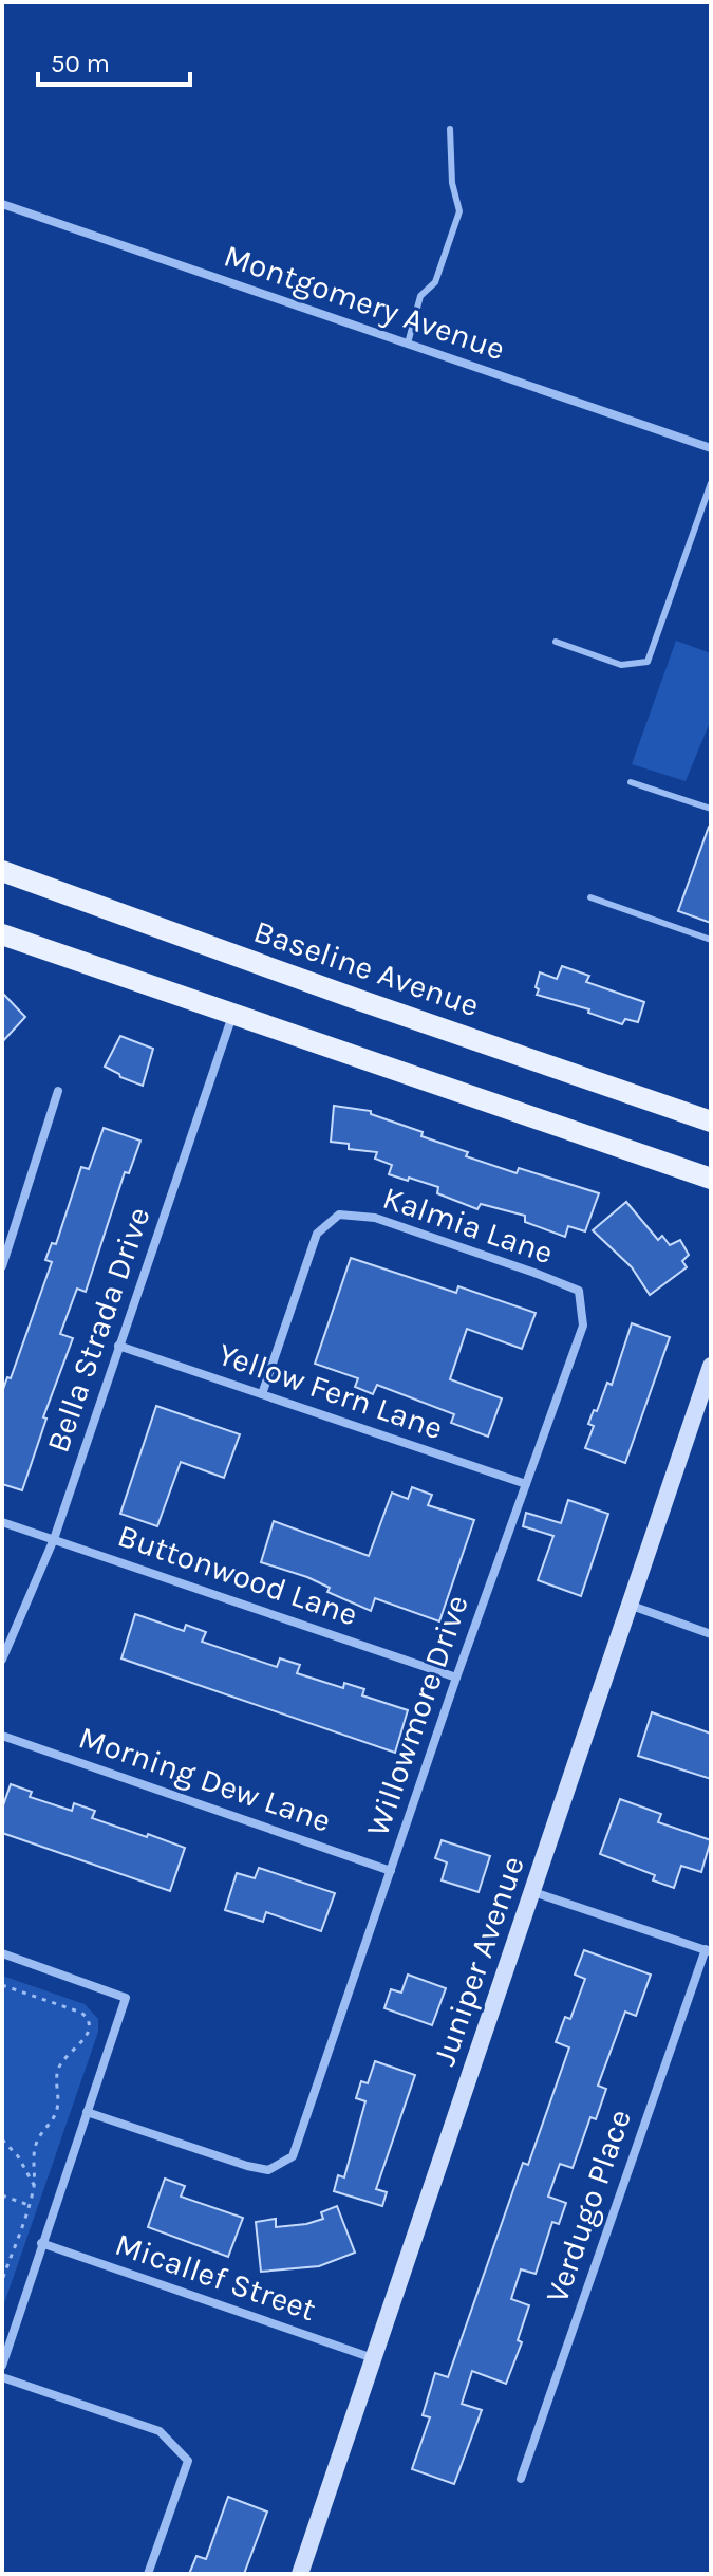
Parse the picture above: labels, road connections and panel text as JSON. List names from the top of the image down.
{
  "streets": {
    "main road": ["Baseline Avenue"],
    "street": [
      "Montgomery Avenue",
      "Kalmia Lane",
      "Bella Strada Drive",
      "Yellow Fern Lane",
      "Buttonwood Lane",
      "Willowmore Drive",
      "Morning Dew Lane",
      "Juniper Avenue",
      "Verdugo Place",
      "Micallef Street"
    ]
  },
  "crossings": [
    ["Kalmia Lane", "Yellow Fern Lane"],
    ["Kalmia Lane", "Willowmore Drive"],
    ["Bella Strada Drive", "Yellow Fern Lane"],
    ["Bella Strada Drive", "Buttonwood Lane"],
    ["Yellow Fern Lane", "Willowmore Drive"],
    ["Buttonwood Lane", "Willowmore Drive"],
    ["Willowmore Drive", "Morning Dew Lane"],
    ["Juniper Avenue", "Micallef Street"]
  ],
  "scale_bar": "50 m"
}
